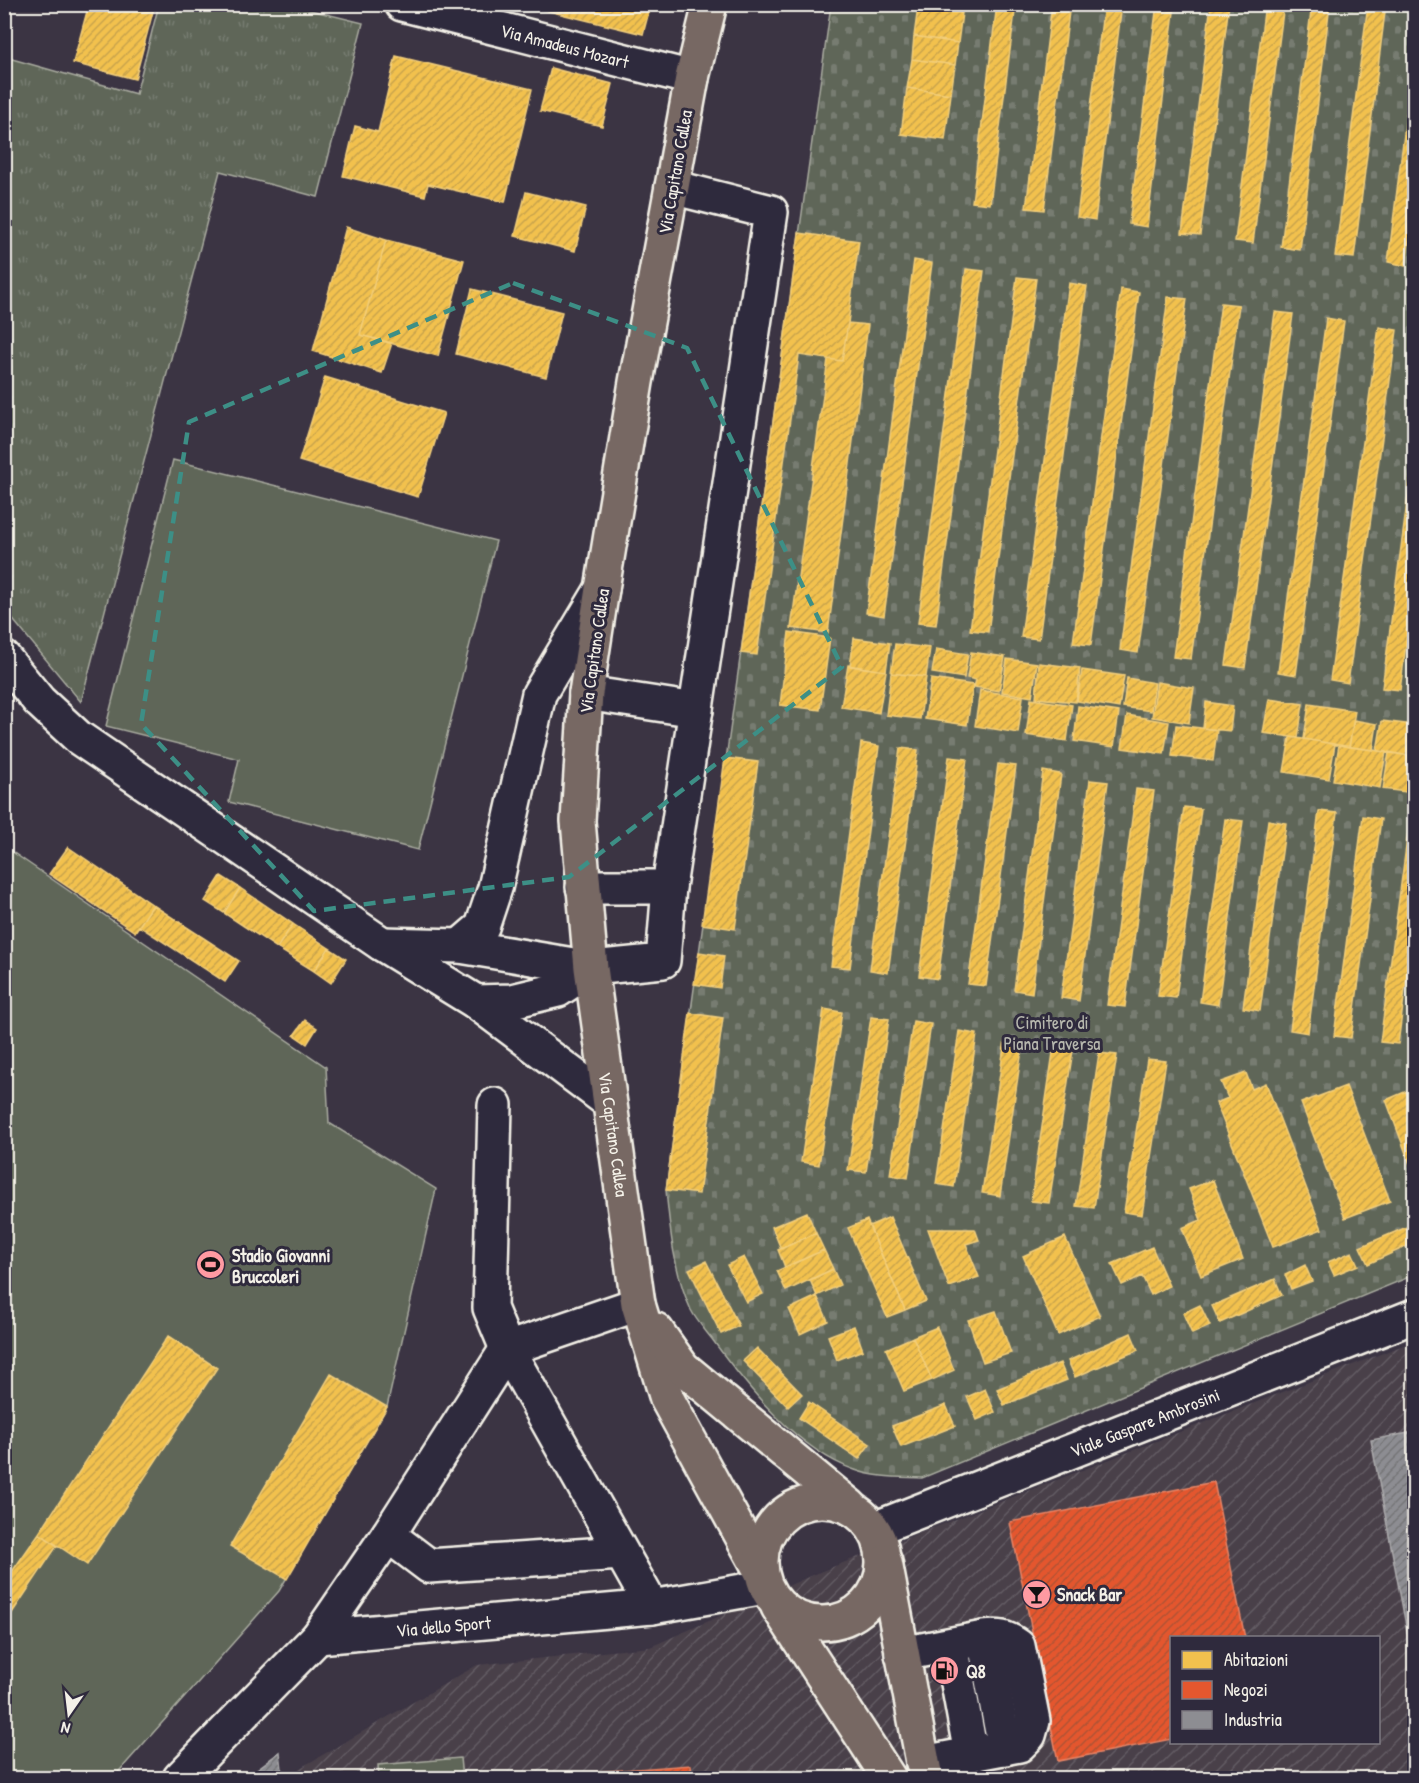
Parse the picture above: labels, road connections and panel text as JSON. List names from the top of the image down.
{
  "streets": {
    "main road": ["Via Capitano Callea"],
    "street": ["Via Amadeus Mozart", "Viale Gaspare Ambrosini", "Via dello Sport"]
  },
  "crossings": [
    ["Via Amadeus Mozart", "Via Capitano Callea"],
    ["Via Capitano Callea", "Via dello Sport"]
  ],
  "parks": ["Cimitero di Piana Traversa"],
  "places": {
    "sports": ["Stadio Giovanni Bruccoleri"],
    "bar": ["Snack Bar"],
    "fuel station": ["Q8"]
  },
  "legend": ["Abitazioni", "Negozi", "Industria"],
  "north": "bottom"
}
